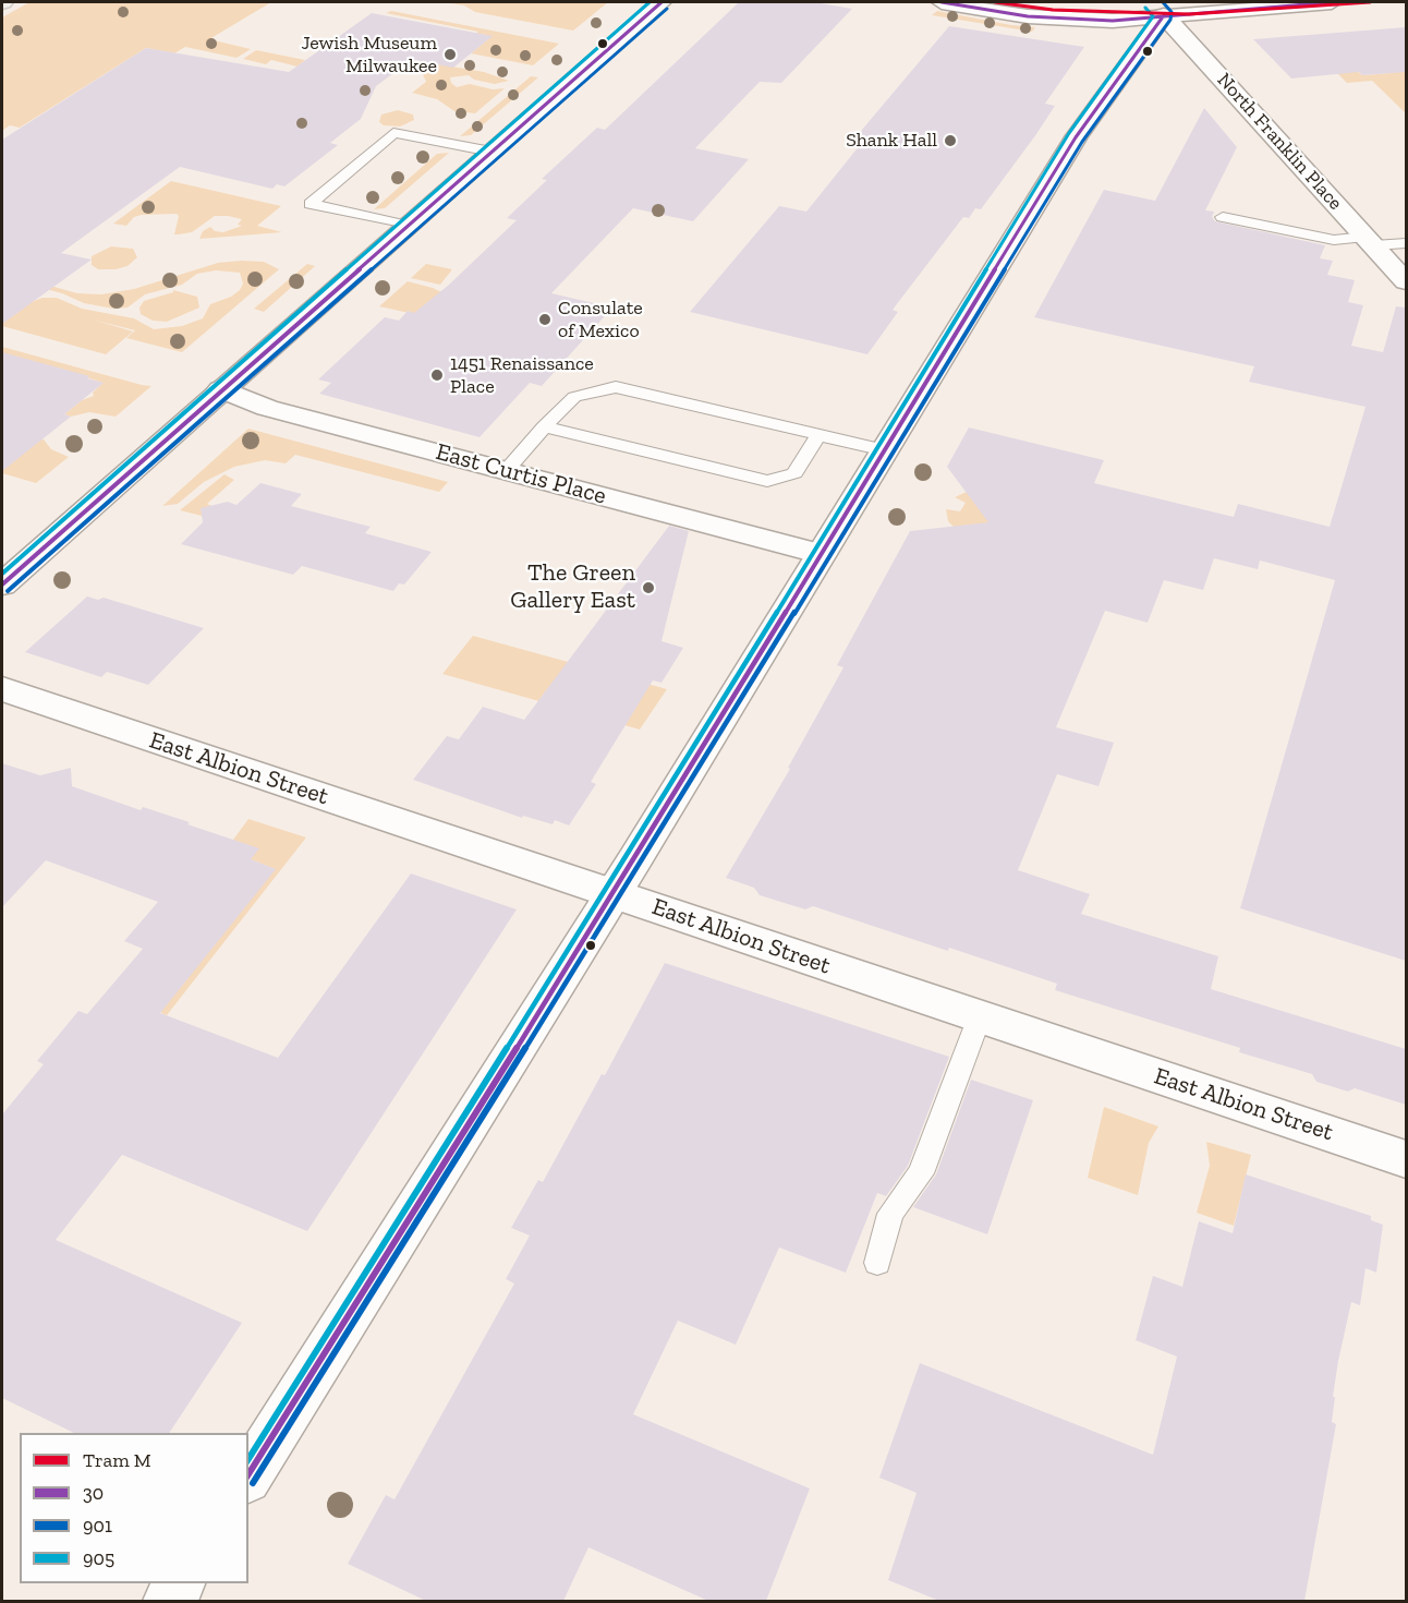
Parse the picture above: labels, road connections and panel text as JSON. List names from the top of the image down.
{
  "streets": {
    "main road": ["North Franklin Place", "East Curtis Place", "East Albion Street"]
  },
  "places": [
    "Jewish Museum Milwaukee",
    "Shank Hall",
    "Consulate of Mexico",
    "1451 Renaissance Place",
    "The Green Gallery East"
  ],
  "lines": [
    "tram line M",
    "transit line 30",
    "transit line 901",
    "transit line 905"
  ],
  "legend": [
    "Tram M",
    "30",
    "901",
    "905"
  ]
}
